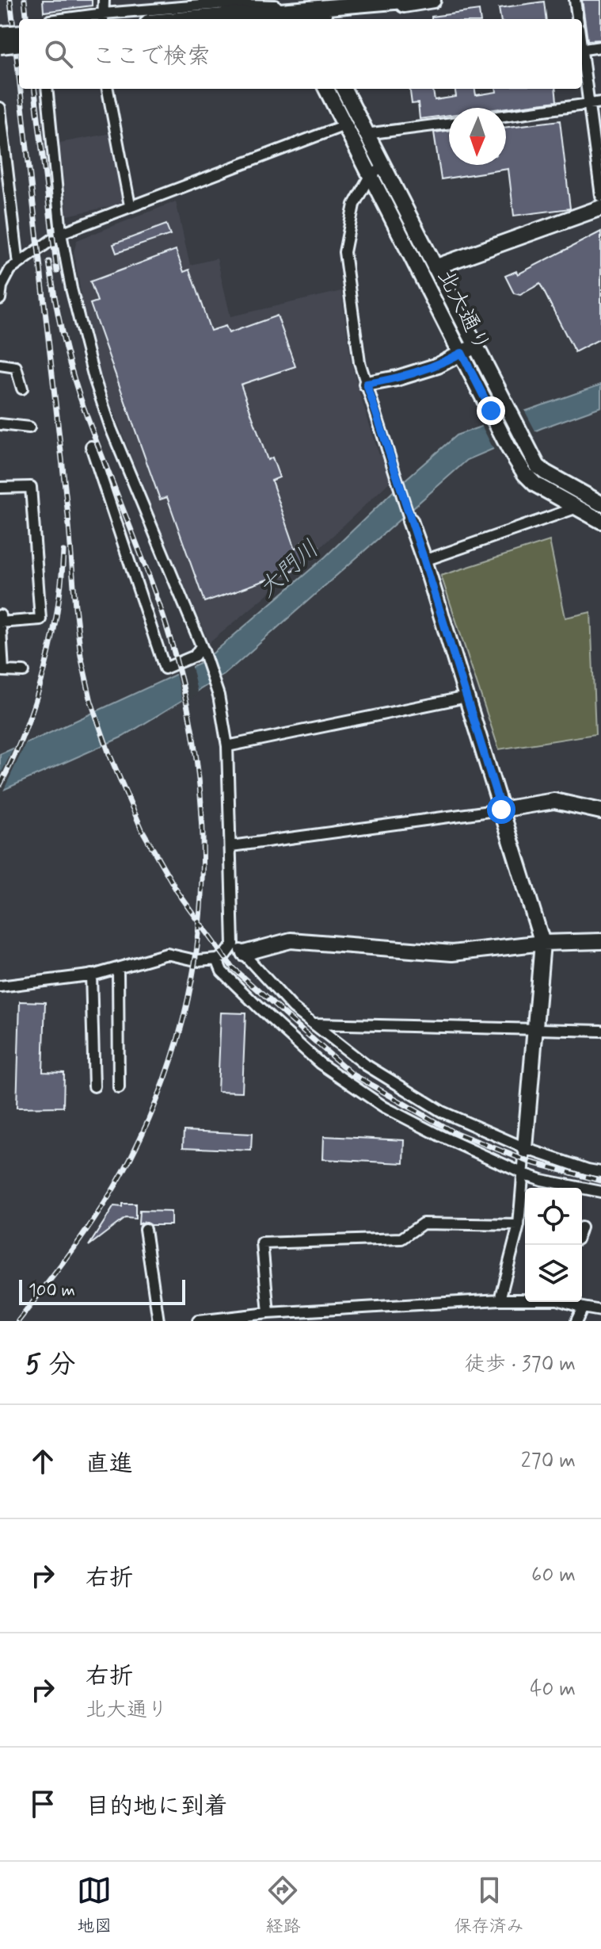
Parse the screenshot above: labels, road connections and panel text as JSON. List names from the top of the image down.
{
  "streets": {
    "street": ["北大通り"]
  },
  "water": ["大門川"],
  "scale_bar": "100 m",
  "north": "bottom",
  "page": {
    "search": "ここで検索",
    "scale": "100 m",
    "heading": ["5 分", "徒歩 · 370 m"],
    "list": [
      ["直進", "270 m"],
      ["右折", "60 m"],
      ["右折", "北大通り", "40 m"],
      "目的地に到着"
    ],
    "nav": ["地図", "経路", "保存済み"]
  }
}
